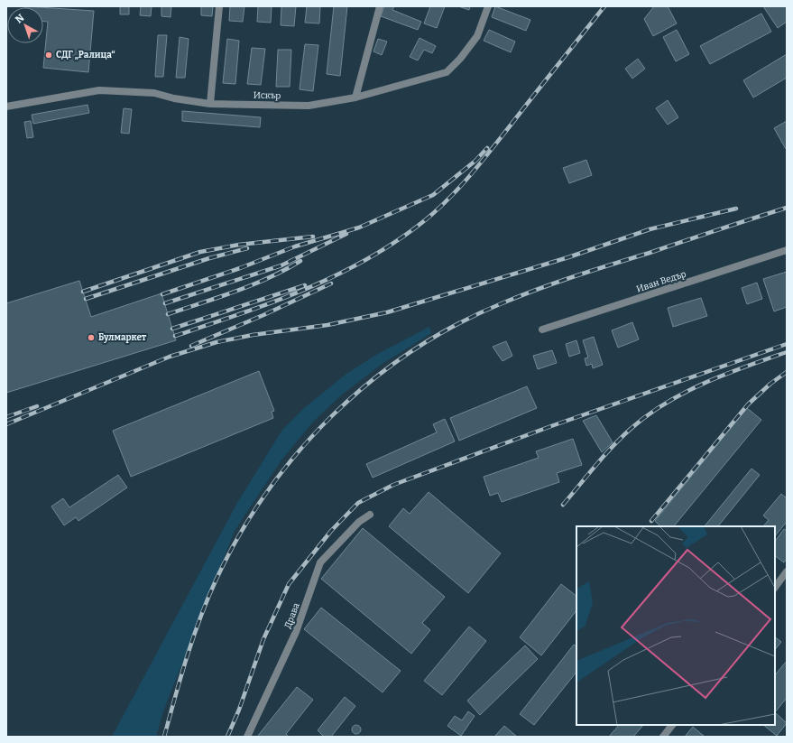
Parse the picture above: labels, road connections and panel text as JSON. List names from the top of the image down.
{
  "streets": {
    "street": ["Искър", "Иван Ведър", "Драва"]
  },
  "places": ["СДГ „Ралица“", "Булмаркет"],
  "north": "top left"
}
